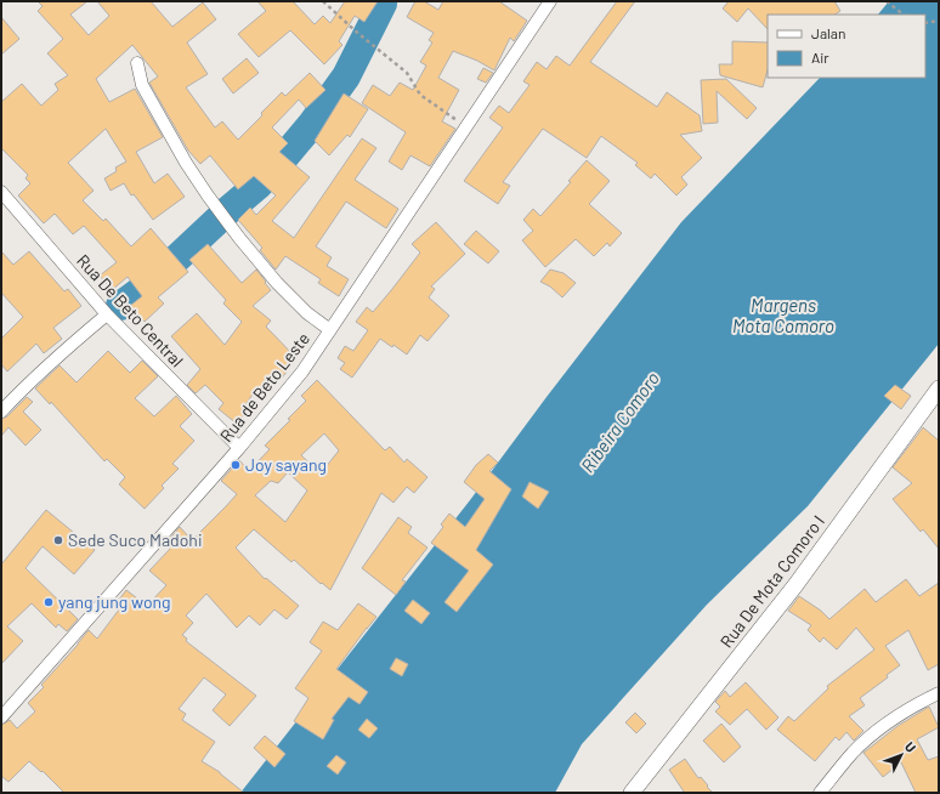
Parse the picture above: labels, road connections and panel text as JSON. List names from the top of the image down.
{
  "streets": {
    "street": ["Rua De Beto Central", "Rua de Beto Leste", "Rua De Mota Comoro I"]
  },
  "crossings": [
    ["Rua De Beto Central", "Rua de Beto Leste"]
  ],
  "water": ["Margens Mota Comoro", "Ribeira Comoro"],
  "places": ["Joy sayang", "Sede Suco Madohi", "yang jung wong"],
  "legend": ["Jalan", "Air"],
  "north": "top right"
}
